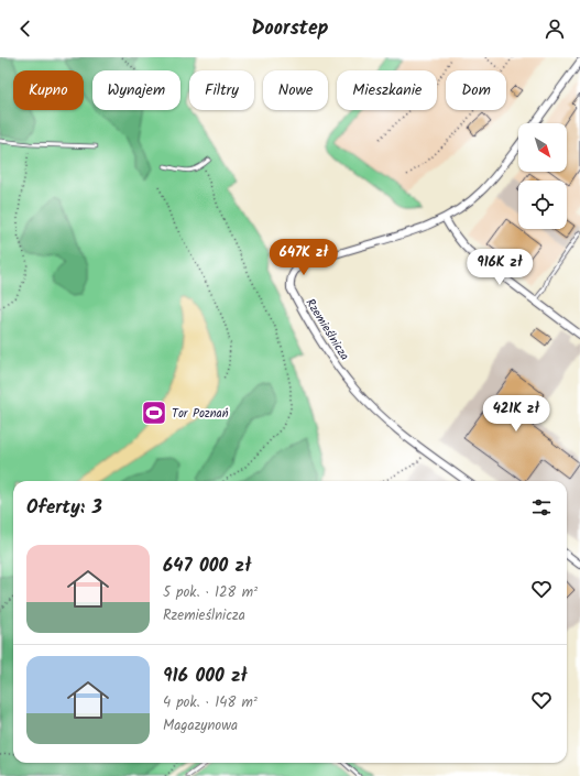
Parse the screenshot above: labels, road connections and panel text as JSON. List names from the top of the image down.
{
  "streets": {
    "street": ["Rzemieślnicza"]
  },
  "places": {
    "sports": ["Tor Poznań"]
  },
  "north": "bottom right",
  "page": {
    "header": "Doorstep",
    "chip": [
      "Kupno",
      "Wynajem",
      "Filtry",
      "Nowe",
      "Mieszkanie",
      "Dom"
    ],
    "price": ["647K zł", "916K zł", "421K zł"],
    "heading": "Oferty: 3",
    "list": [
      {
        "name": "647 000 zł",
        "note": "5 pok. · 128 m² · Rzemieślnicza"
      },
      {
        "name": "916 000 zł",
        "note": "4 pok. · 148 m² · Magazynowa"
      }
    ]
  }
}
